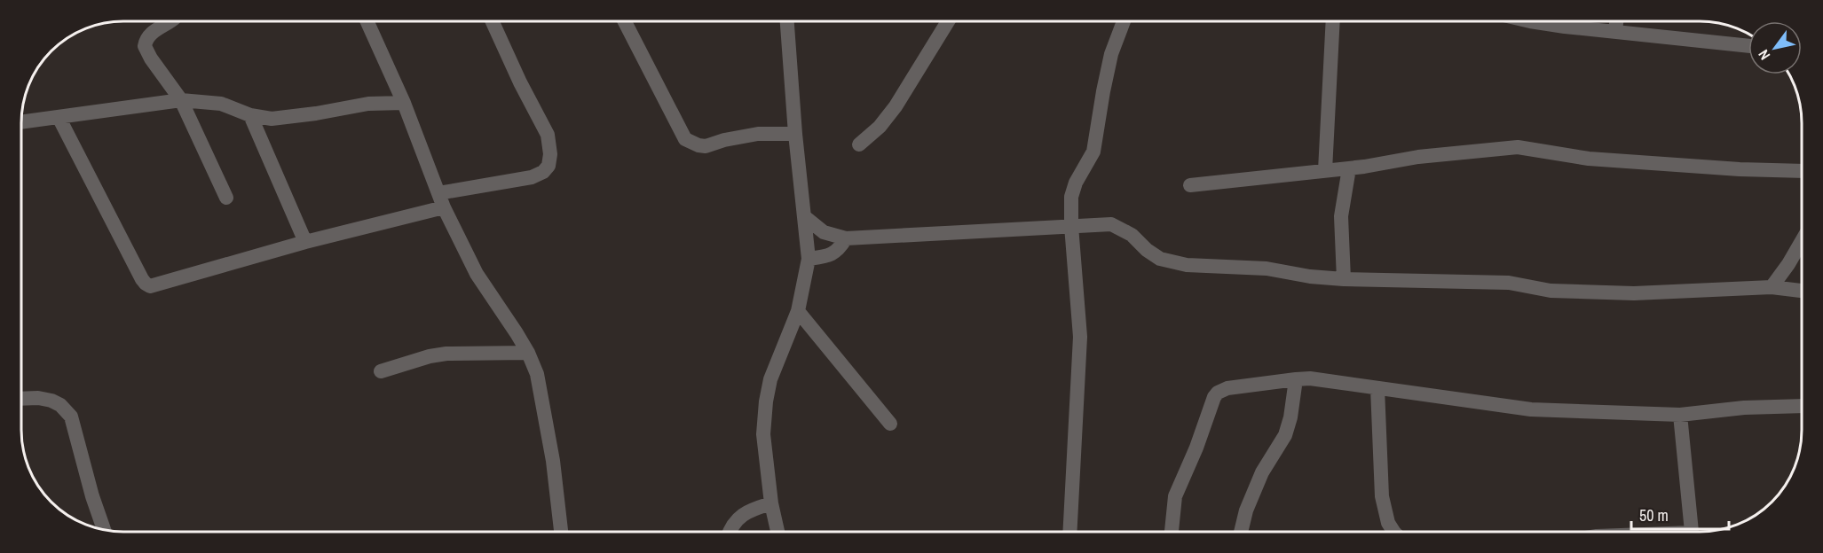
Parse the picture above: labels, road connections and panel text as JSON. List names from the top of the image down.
{
  "scale_bar": "50 m",
  "north": "bottom left"
}
